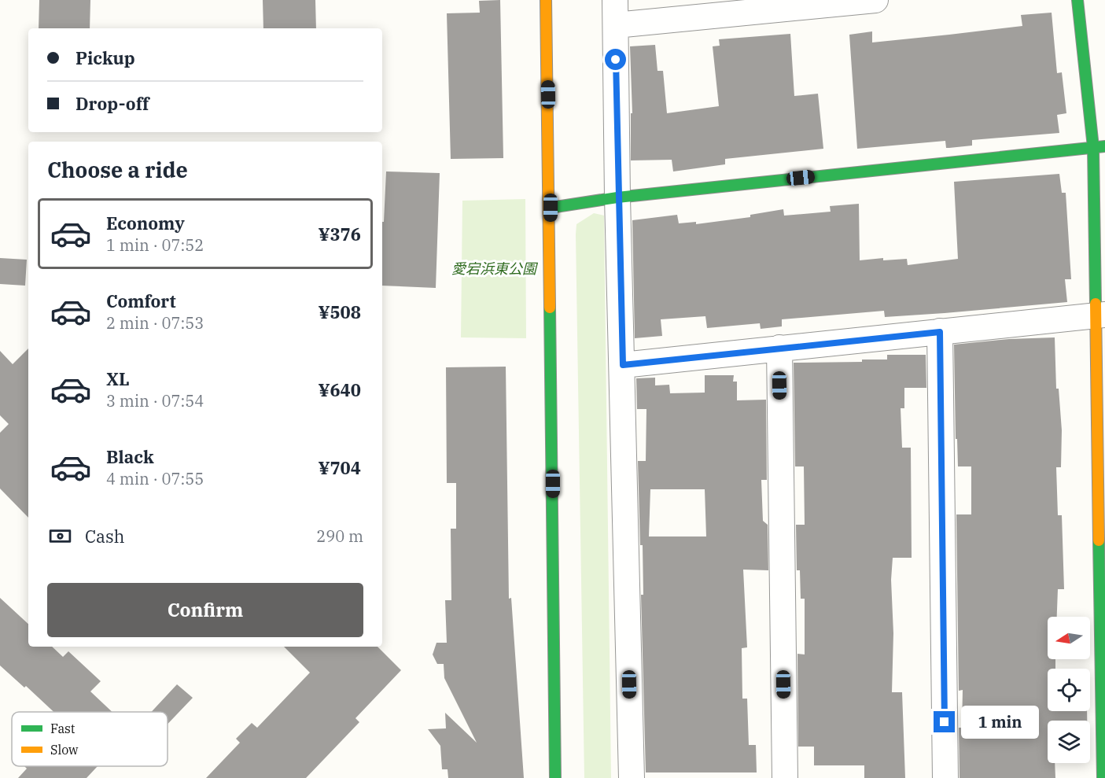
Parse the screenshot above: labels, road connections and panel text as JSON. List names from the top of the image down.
{
  "parks": ["愛宕浜東公園"],
  "legend": ["Fast", "Slow"],
  "north": "left",
  "page": {
    "banner": ["Pickup", "Drop-off"],
    "heading": "Choose a ride",
    "list": [
      {
        "name": "Economy",
        "note": "1 min · 07:52",
        "value": "¥376"
      },
      {
        "name": "Comfort",
        "note": "2 min · 07:53",
        "value": "¥508"
      },
      {
        "name": "XL",
        "note": "3 min · 07:54",
        "value": "¥640"
      },
      {
        "name": "Black",
        "note": "4 min · 07:55",
        "value": "¥704"
      }
    ],
    "pay": ["Cash", "290 m"],
    "buttons": "Confirm",
    "bubble": "1 min"
  }
}
